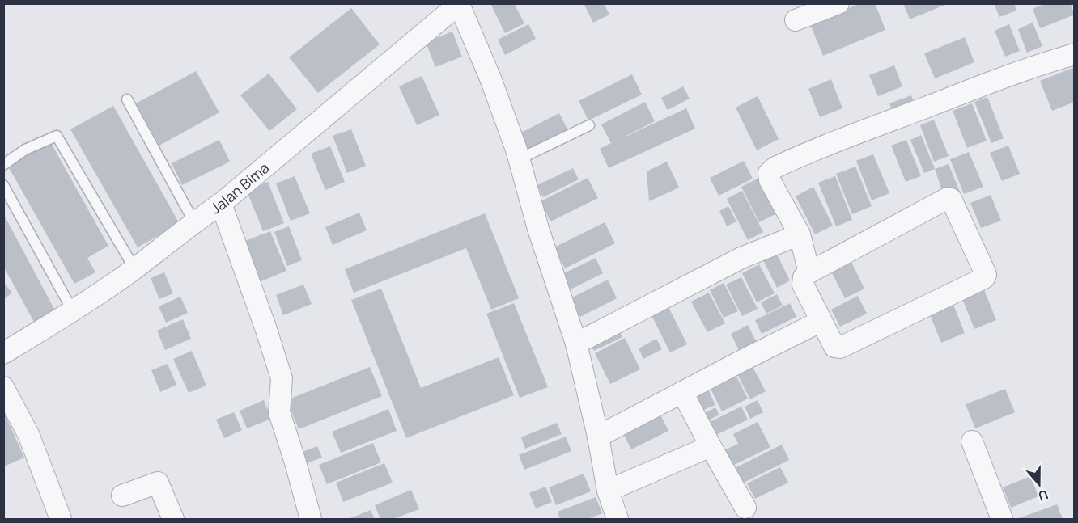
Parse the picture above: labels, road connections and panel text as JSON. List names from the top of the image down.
{
  "streets": {
    "street": ["Jalan Bima"]
  },
  "north": "bottom"
}
